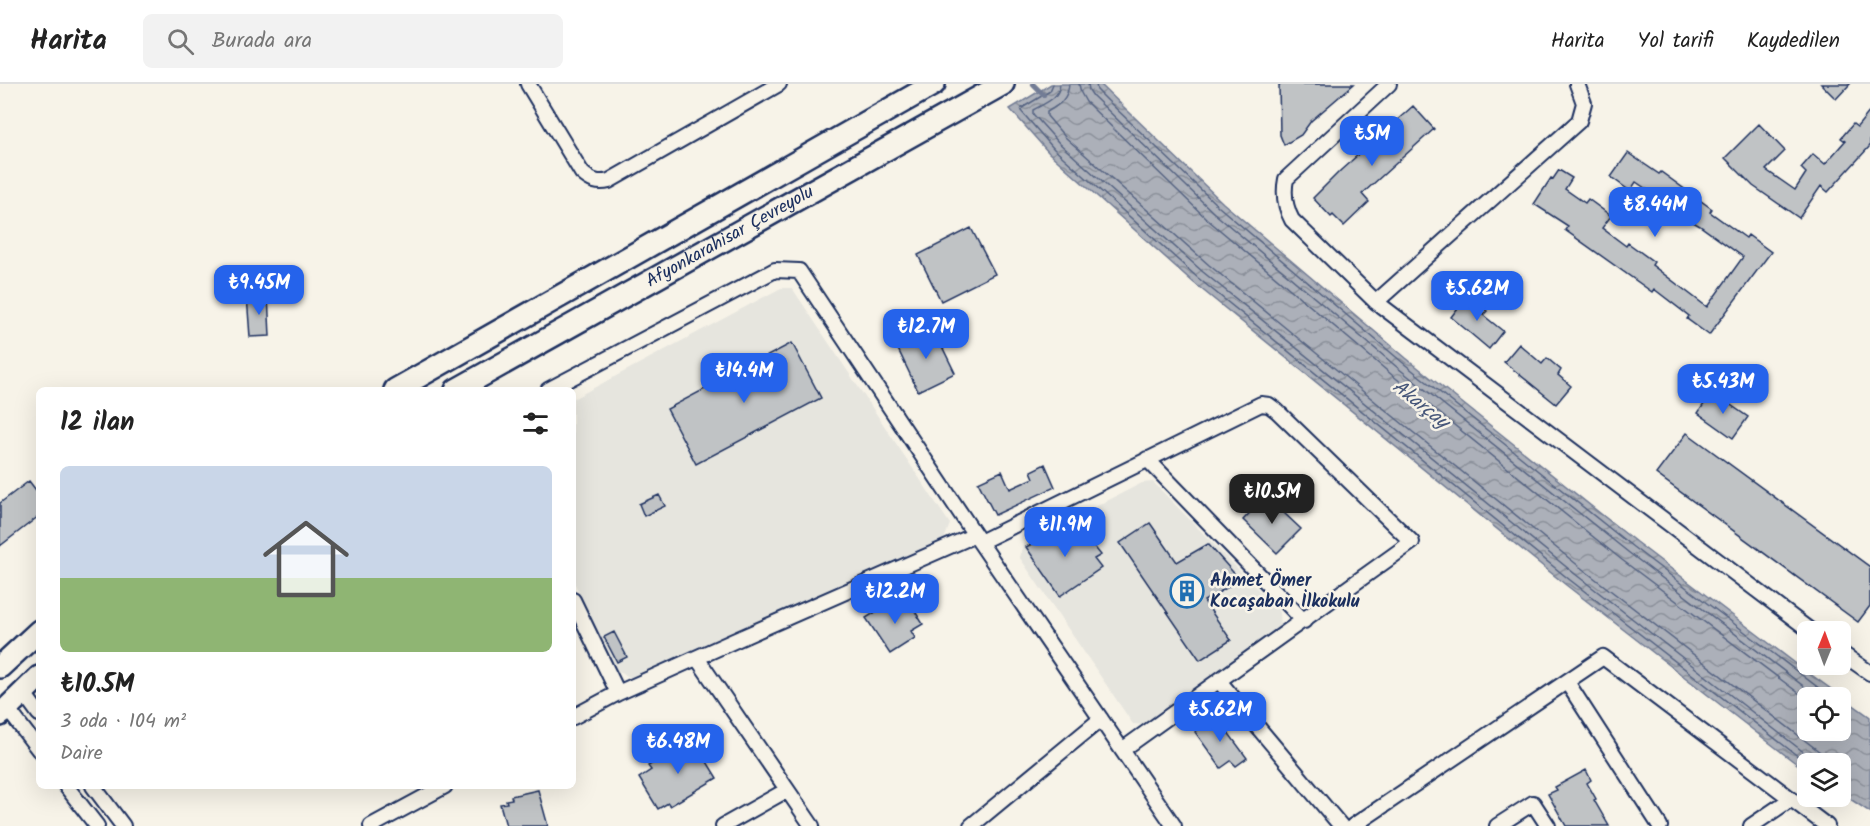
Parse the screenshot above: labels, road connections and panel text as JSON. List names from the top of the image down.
{
  "streets": {
    "highway": ["Afyonkarahisar Çevreyolu"]
  },
  "water": ["Akarçay"],
  "places": {
    "building": ["Ahmet Ömer Kocaşaban İlkokulu"]
  },
  "north": "top",
  "page": {
    "header": "Harita",
    "search": "Burada ara",
    "nav": ["Harita", "Yol tarifi", "Kaydedilen"],
    "price": [
      "₺5M",
      "₺8.44M",
      "₺9.45M",
      "₺5.62M",
      "₺12.7M",
      "₺14.4M",
      "₺5.43M",
      "₺10.5M",
      "₺11.9M",
      "₺12.2M",
      "₺5.62M",
      "₺6.48M"
    ],
    "heading": "12 ilan",
    "list": [
      {
        "name": "₺10.5M",
        "note": "3 oda · 104 m² · Daire"
      }
    ]
  }
}
